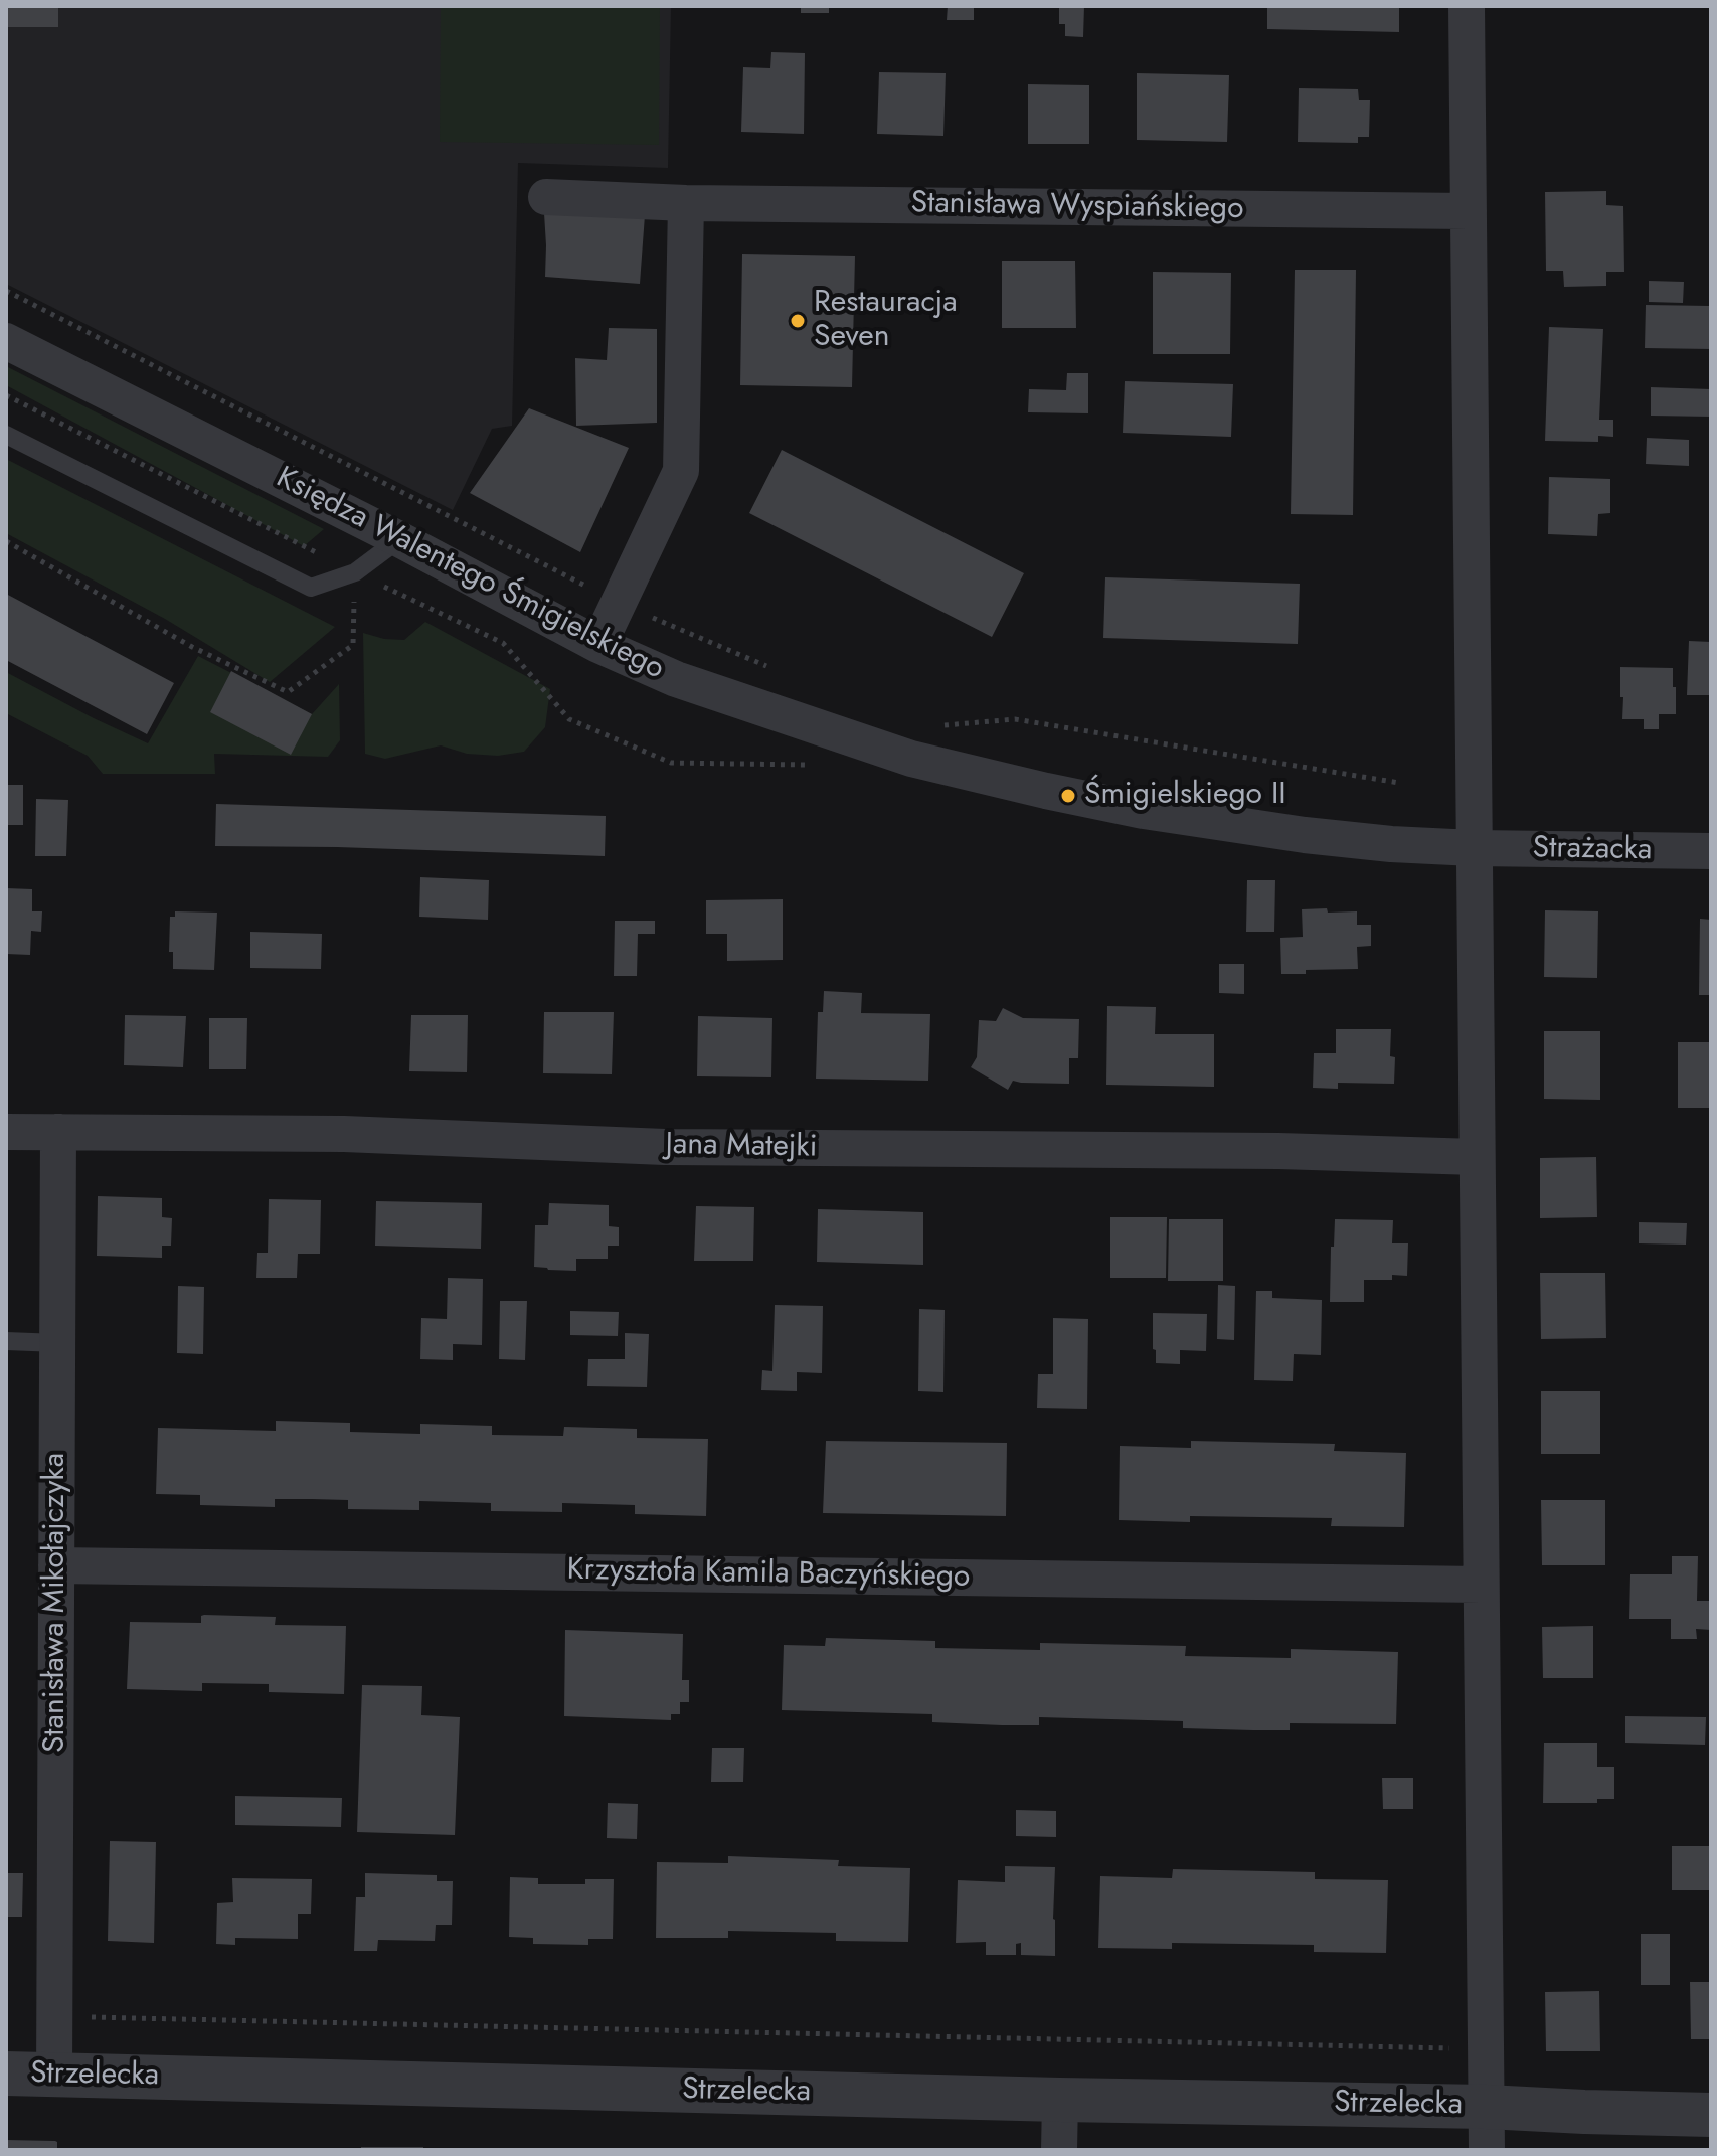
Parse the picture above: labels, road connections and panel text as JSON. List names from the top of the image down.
{
  "streets": {
    "street": [
      "Stanisława Wyspiańskiego",
      "Księdza Walentego Śmigielskiego",
      "Strażacka",
      "Jana Matejki",
      "Krzysztofa Kamila Baczyńskiego",
      "Stanisława Mikołajczyka",
      "Strzelecka"
    ]
  },
  "crossings": [
    ["Księdza Walentego Śmigielskiego", "Strażacka"],
    ["Jana Matejki", "Stanisława Mikołajczyka"],
    ["Krzysztofa Kamila Baczyńskiego", "Stanisława Mikołajczyka"],
    ["Stanisława Mikołajczyka", "Strzelecka"]
  ],
  "places": ["Restauracja Seven", "Śmigielskiego II"]
}
